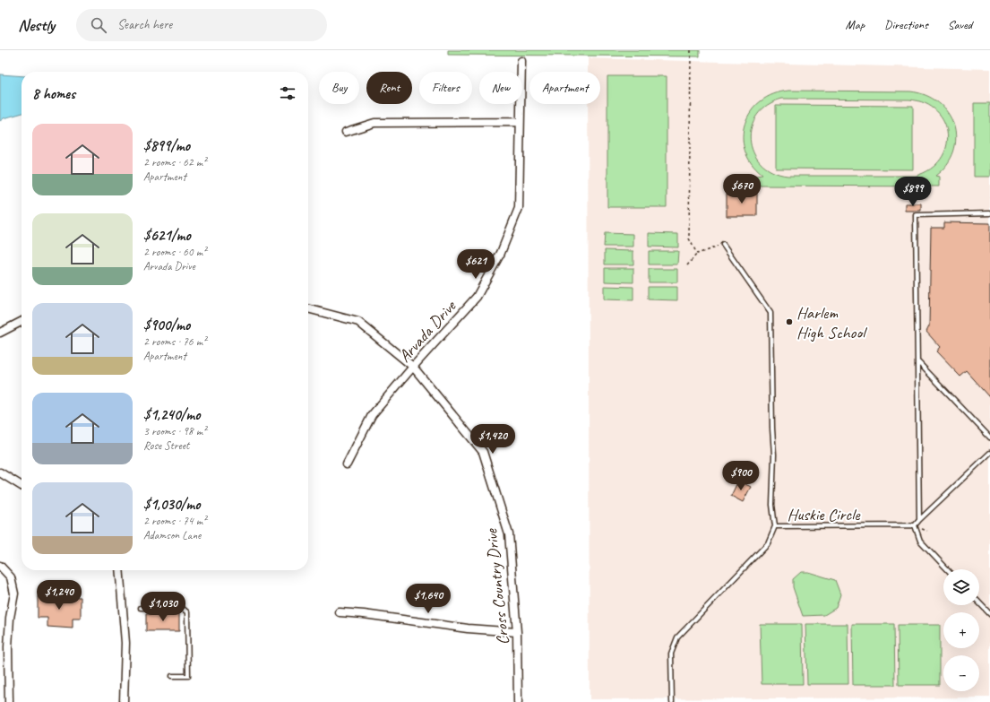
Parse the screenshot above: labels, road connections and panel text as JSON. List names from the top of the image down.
{
  "streets": {
    "street": ["Arvada Drive", "Cross Country Drive"],
    "lane": ["Huskie Circle"]
  },
  "crossings": [
    ["Arvada Drive", "Cross Country Drive"]
  ],
  "places": ["Harlem High School"],
  "page": {
    "header": "Nestly",
    "search": "Search here",
    "nav": ["Map", "Directions", "Saved"],
    "chip": [
      "Buy",
      "Rent",
      "Filters",
      "New",
      "Apartment"
    ],
    "heading": "8 homes",
    "list": [
      {
        "name": "$899/mo",
        "note": "2 rooms · 62 m² · Apartment"
      },
      {
        "name": "$621/mo",
        "note": "2 rooms · 60 m² · Arvada Drive"
      },
      {
        "name": "$900/mo",
        "note": "2 rooms · 76 m² · Apartment"
      },
      {
        "name": "$1,240/mo",
        "note": "3 rooms · 98 m² · Rose Street"
      },
      {
        "name": "$1,030/mo",
        "note": "2 rooms · 74 m² · Adamson Lane"
      }
    ],
    "price": [
      "$670",
      "$899",
      "$621",
      "$1,420",
      "$900",
      "$1,240",
      "$1,640",
      "$1,030"
    ],
    "map_buttons": ["+", "−"]
  }
}
